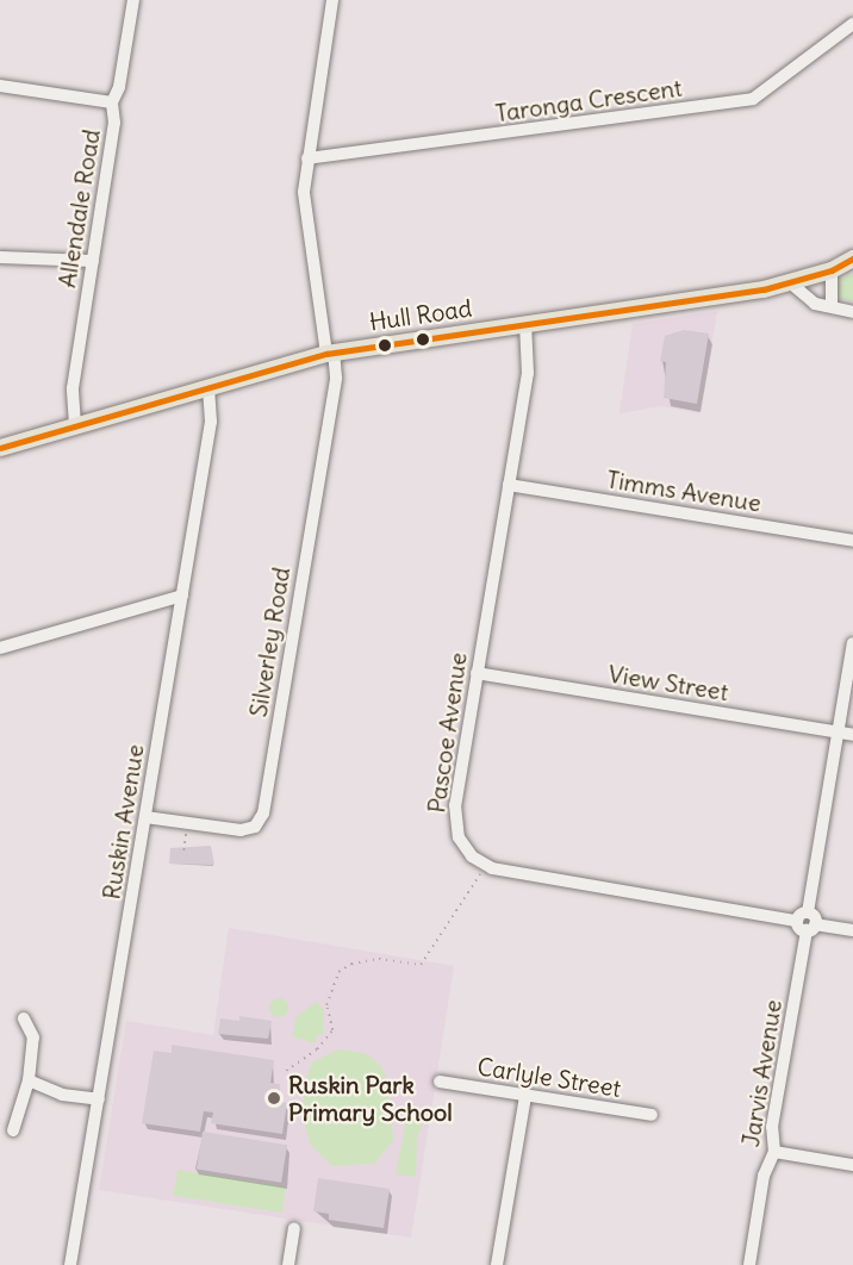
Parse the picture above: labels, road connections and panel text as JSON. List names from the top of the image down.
{
  "streets": {
    "main road": ["Hull Road"],
    "street": [
      "Taronga Crescent",
      "Allendale Road",
      "Timms Avenue",
      "Silverley Road",
      "View Street",
      "Pascoe Avenue",
      "Ruskin Avenue",
      "Jarvis Avenue",
      "Carlyle Street"
    ]
  },
  "crossings": [
    ["Taronga Crescent", "Silverley Road"],
    ["Allendale Road", "Hull Road"],
    ["Hull Road", "Silverley Road"],
    ["Hull Road", "Pascoe Avenue"],
    ["Hull Road", "Ruskin Avenue"],
    ["Timms Avenue", "Pascoe Avenue"],
    ["Silverley Road", "Ruskin Avenue"],
    ["View Street", "Pascoe Avenue"],
    ["View Street", "Jarvis Avenue"]
  ],
  "places": ["Ruskin Park Primary School"]
}
